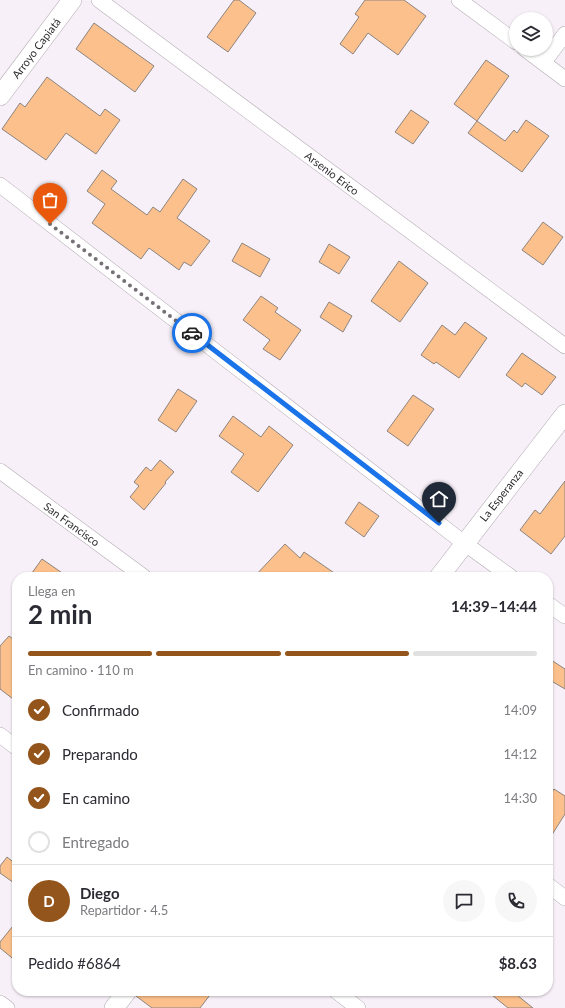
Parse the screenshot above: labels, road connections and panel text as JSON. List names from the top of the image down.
{
  "streets": {
    "street": [
      "Arroyo Capiatá",
      "Arsenio Erico",
      "La Esperanza",
      "San Francisco"
    ]
  },
  "page": {
    "heading": ["2 min", "Llega en", "14:39–14:44"],
    "panel": [
      "Diego",
      "Repartidor · 4.5",
      "Pedido #6864",
      "$8.63"
    ],
    "bar": "En camino · 110 m",
    "list": [
      ["Confirmado", "14:09"],
      ["Preparando", "14:12"],
      ["En camino", "14:30"],
      "Entregado"
    ],
    "round": "D"
  }
}
